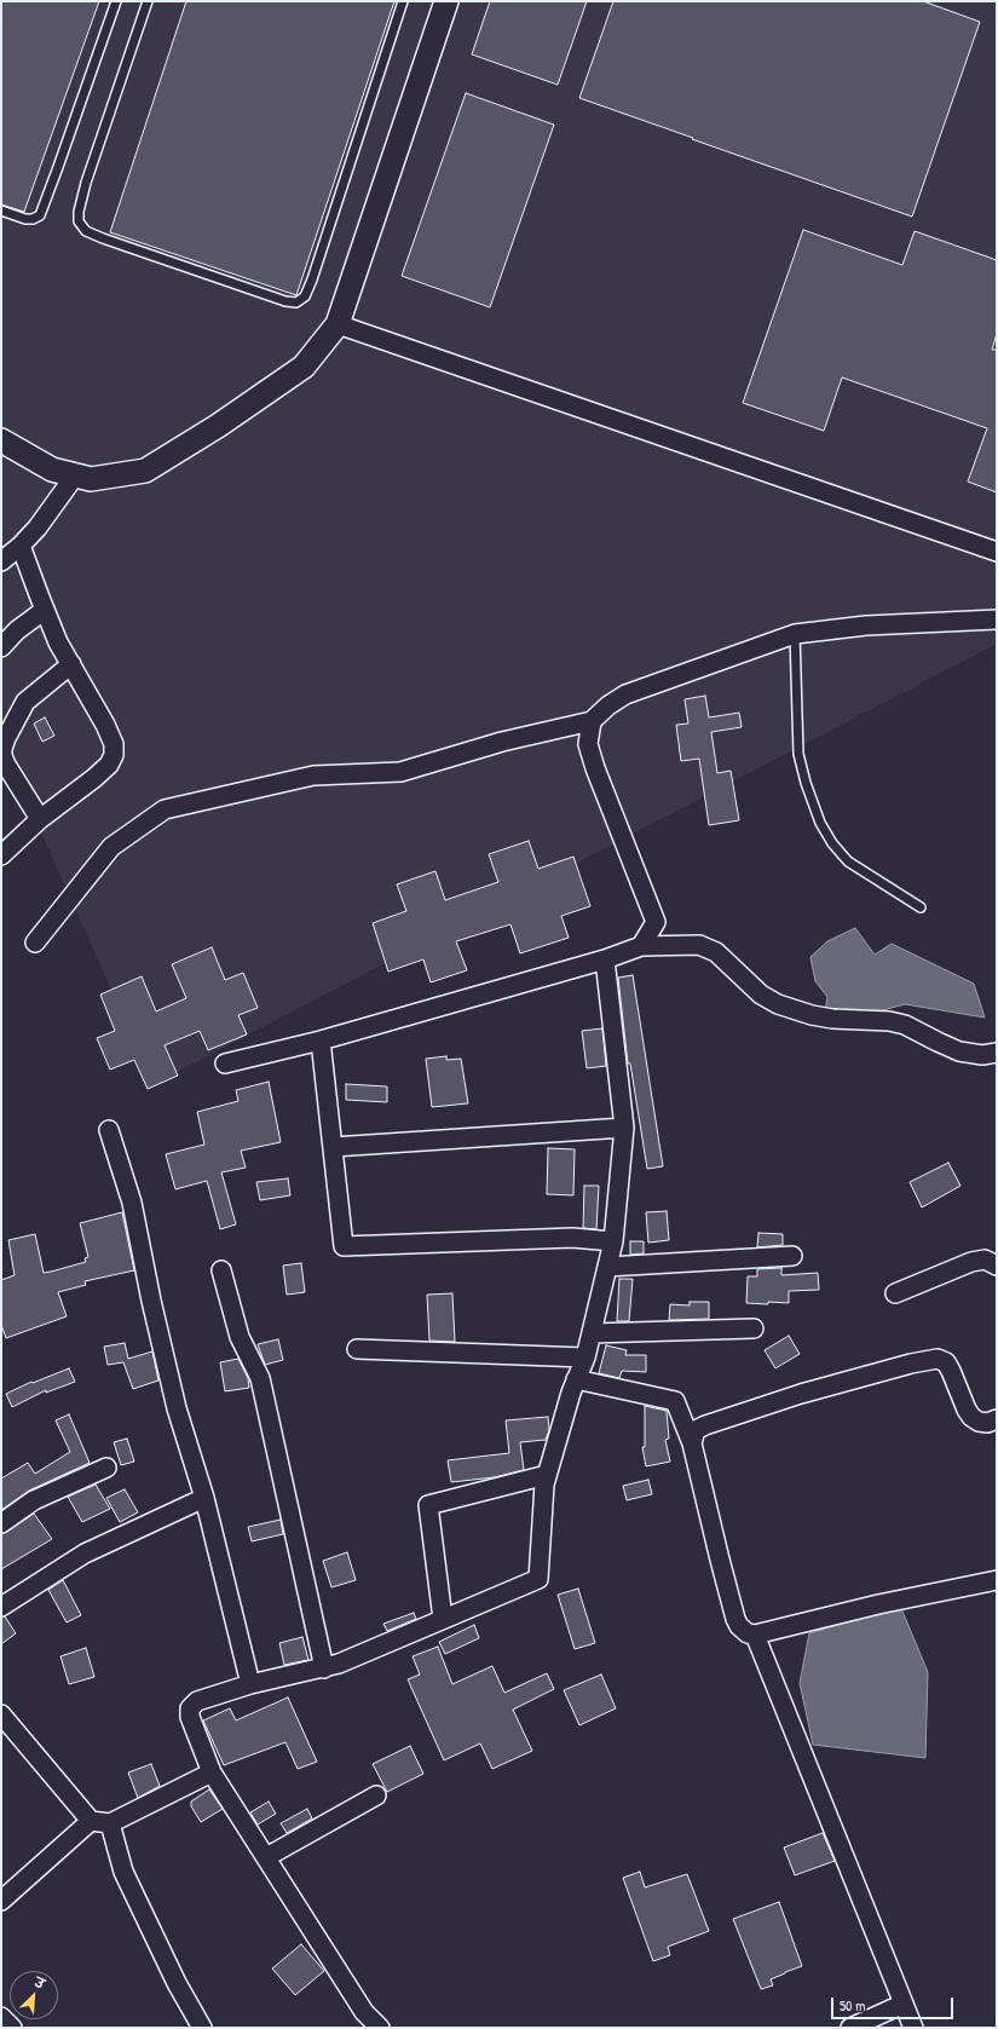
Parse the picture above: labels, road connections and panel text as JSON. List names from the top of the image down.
{
  "scale_bar": "50 m",
  "north": "top right"
}
